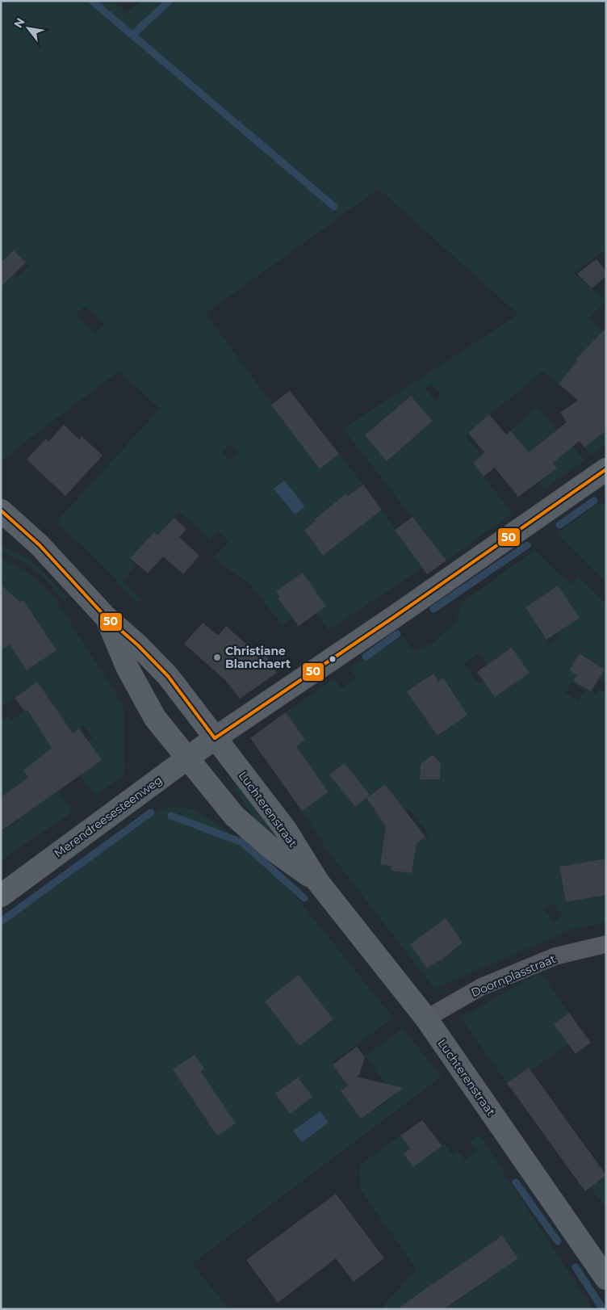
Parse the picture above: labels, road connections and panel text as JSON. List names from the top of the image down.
{
  "streets": {
    "street": ["Luchterenstraat", "Merendreesesteenweg", "Doornplasstraat"]
  },
  "crossings": [
    ["Luchterenstraat", "Merendreesesteenweg"],
    ["Luchterenstraat", "Doornplasstraat"]
  ],
  "places": ["Christiane Blanchaert"],
  "lines": ["transit line 50"],
  "north": "top left"
}
